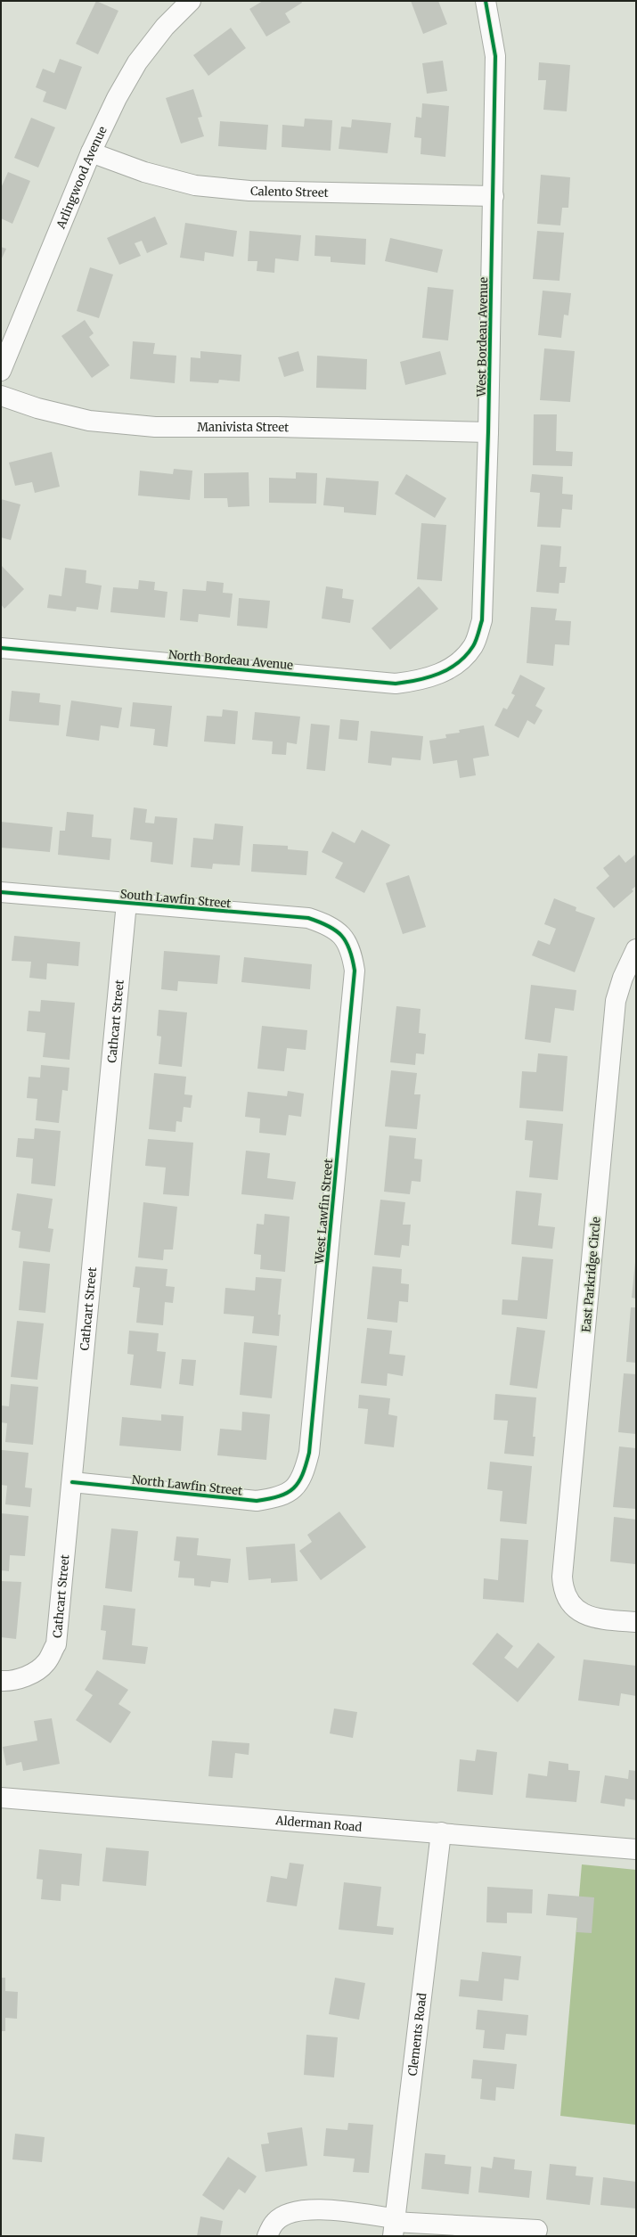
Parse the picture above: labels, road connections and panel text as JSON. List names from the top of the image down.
{
  "streets": {
    "street": [
      "Arlingwood Avenue",
      "Calento Street",
      "West Bordeau Avenue",
      "Manivista Street",
      "North Bordeau Avenue",
      "South Lawfin Street",
      "Cathcart Street",
      "West Lawfin Street",
      "East Parkridge Circle",
      "North Lawfin Street",
      "Alderman Road",
      "Clements Road"
    ]
  },
  "crossings": [
    ["Arlingwood Avenue", "Calento Street"],
    ["Calento Street", "West Bordeau Avenue"],
    ["West Bordeau Avenue", "Manivista Street"],
    ["West Bordeau Avenue", "North Bordeau Avenue"],
    ["South Lawfin Street", "Cathcart Street"],
    ["South Lawfin Street", "West Lawfin Street"],
    ["Cathcart Street", "North Lawfin Street"],
    ["West Lawfin Street", "North Lawfin Street"],
    ["Alderman Road", "Clements Road"]
  ]
}
